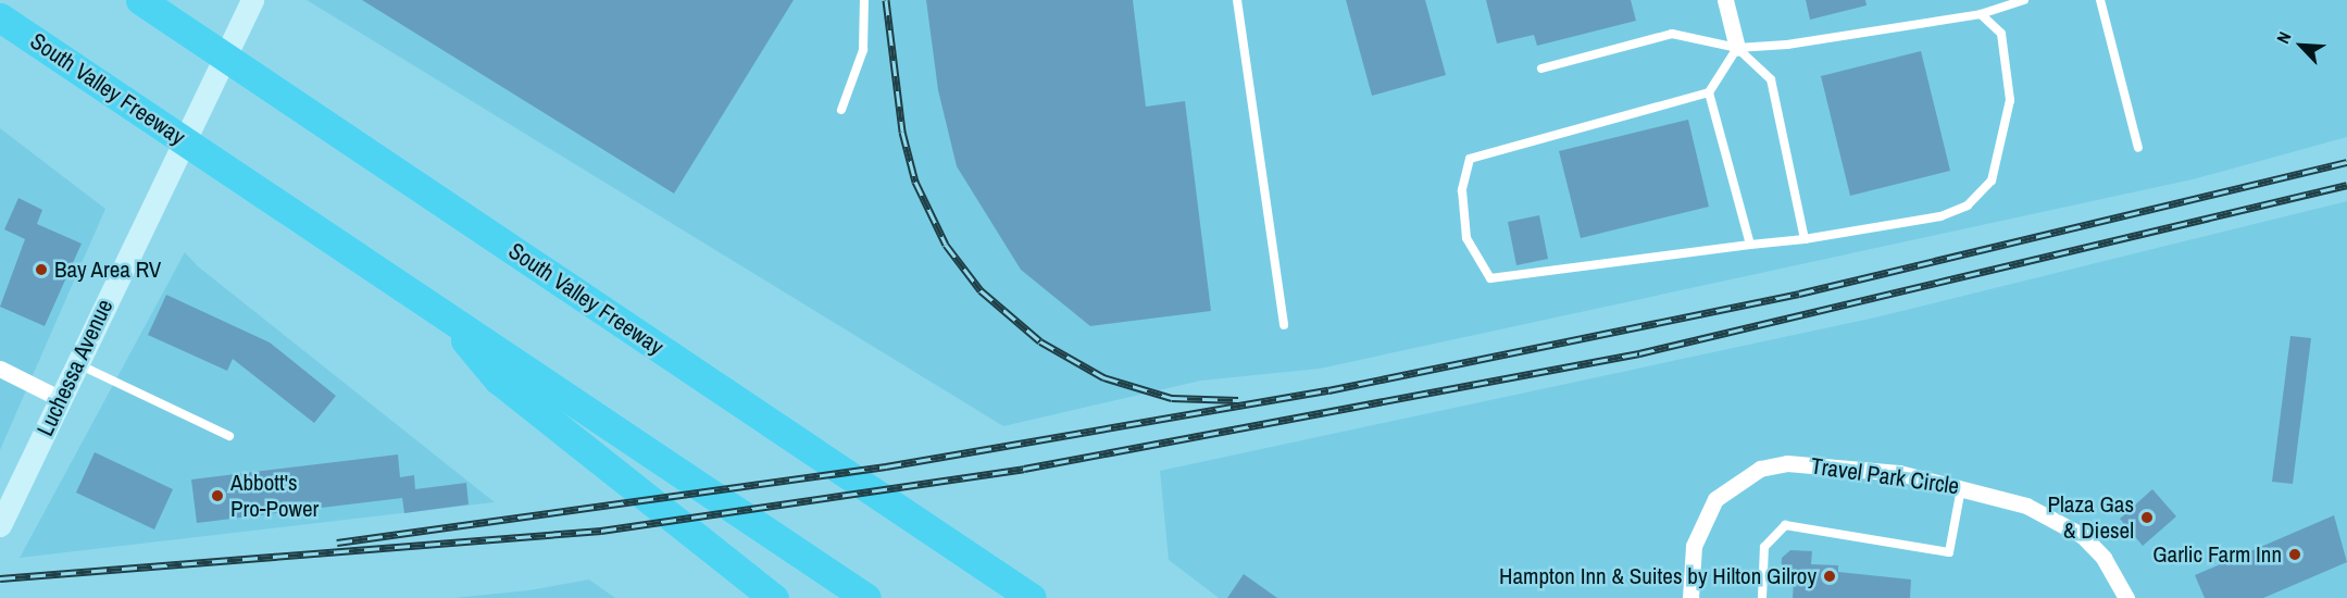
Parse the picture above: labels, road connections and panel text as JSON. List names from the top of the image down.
{
  "streets": {
    "highway": ["South Valley Freeway"],
    "street": ["Luchessa Avenue", "Travel Park Circle"]
  },
  "places": [
    "Bay Area RV",
    "Abbott's Pro-Power",
    "Plaza Gas & Diesel",
    "Garlic Farm Inn",
    "Hampton Inn & Suites by Hilton Gilroy"
  ],
  "north": "top left"
}
